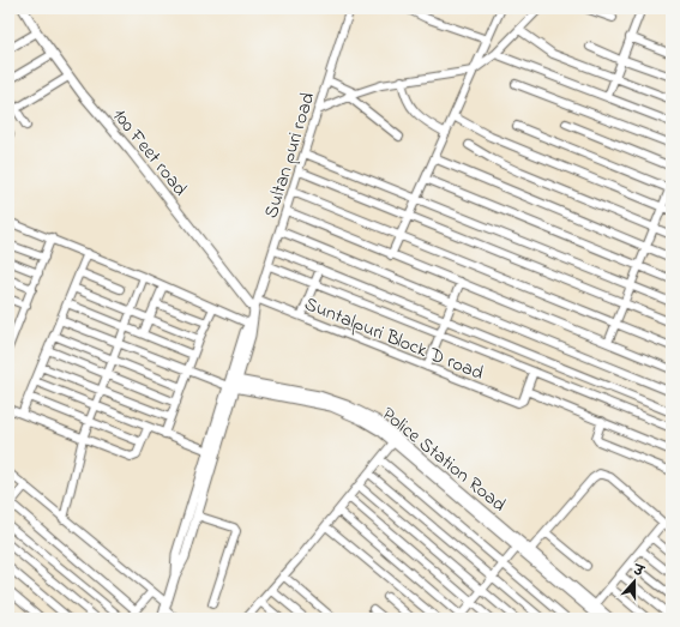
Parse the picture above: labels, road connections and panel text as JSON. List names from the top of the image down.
{
  "streets": {
    "street": [
      "100 Feet road",
      "Sultan puri road",
      "Suntalpuri Block D road",
      "Police Station Road"
    ]
  },
  "crossings": [
    ["100 Feet road", "Sultan puri road"],
    ["Sultan puri road", "Suntalpuri Block D road"]
  ],
  "north": "top"
}
